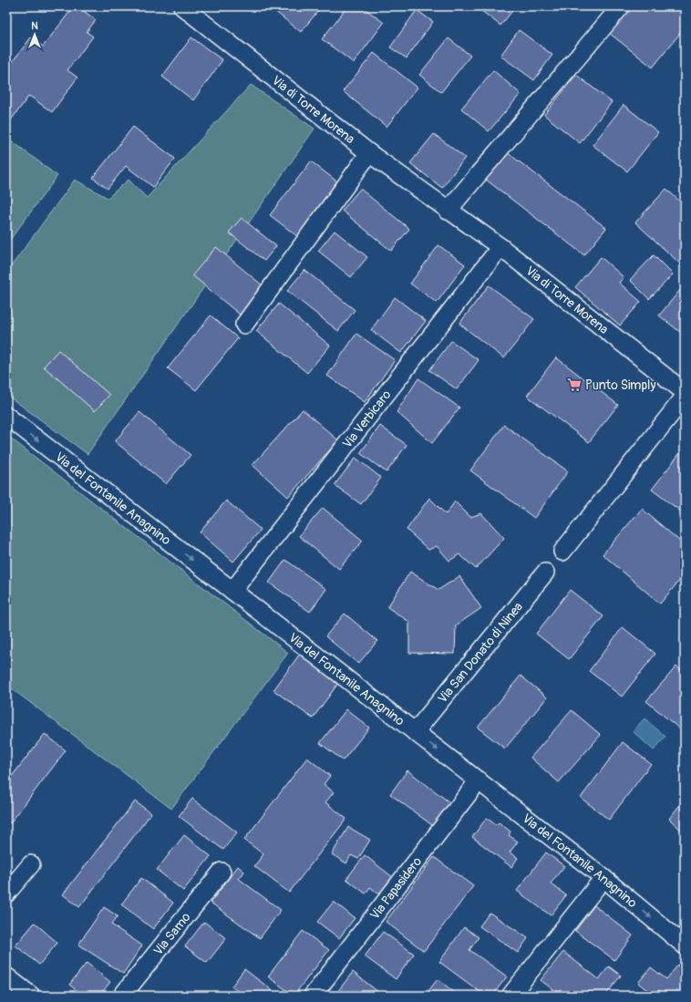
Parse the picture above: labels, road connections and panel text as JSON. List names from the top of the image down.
{
  "streets": {
    "street": [
      "Via di Torre Morena",
      "Via Verbicaro",
      "Via del Fontanile Anagnino",
      "Via San Donato di Ninea",
      "Via Papasidero",
      "Via Samo"
    ]
  },
  "crossings": [
    ["Via di Torre Morena", "Via Verbicaro"],
    ["Via Verbicaro", "Via del Fontanile Anagnino"],
    ["Via del Fontanile Anagnino", "Via San Donato di Ninea"],
    ["Via del Fontanile Anagnino", "Via Papasidero"]
  ],
  "one_way": ["Via del Fontanile Anagnino"],
  "places": {
    "supermarket": ["Punto Simply"]
  },
  "north": "top"
}
